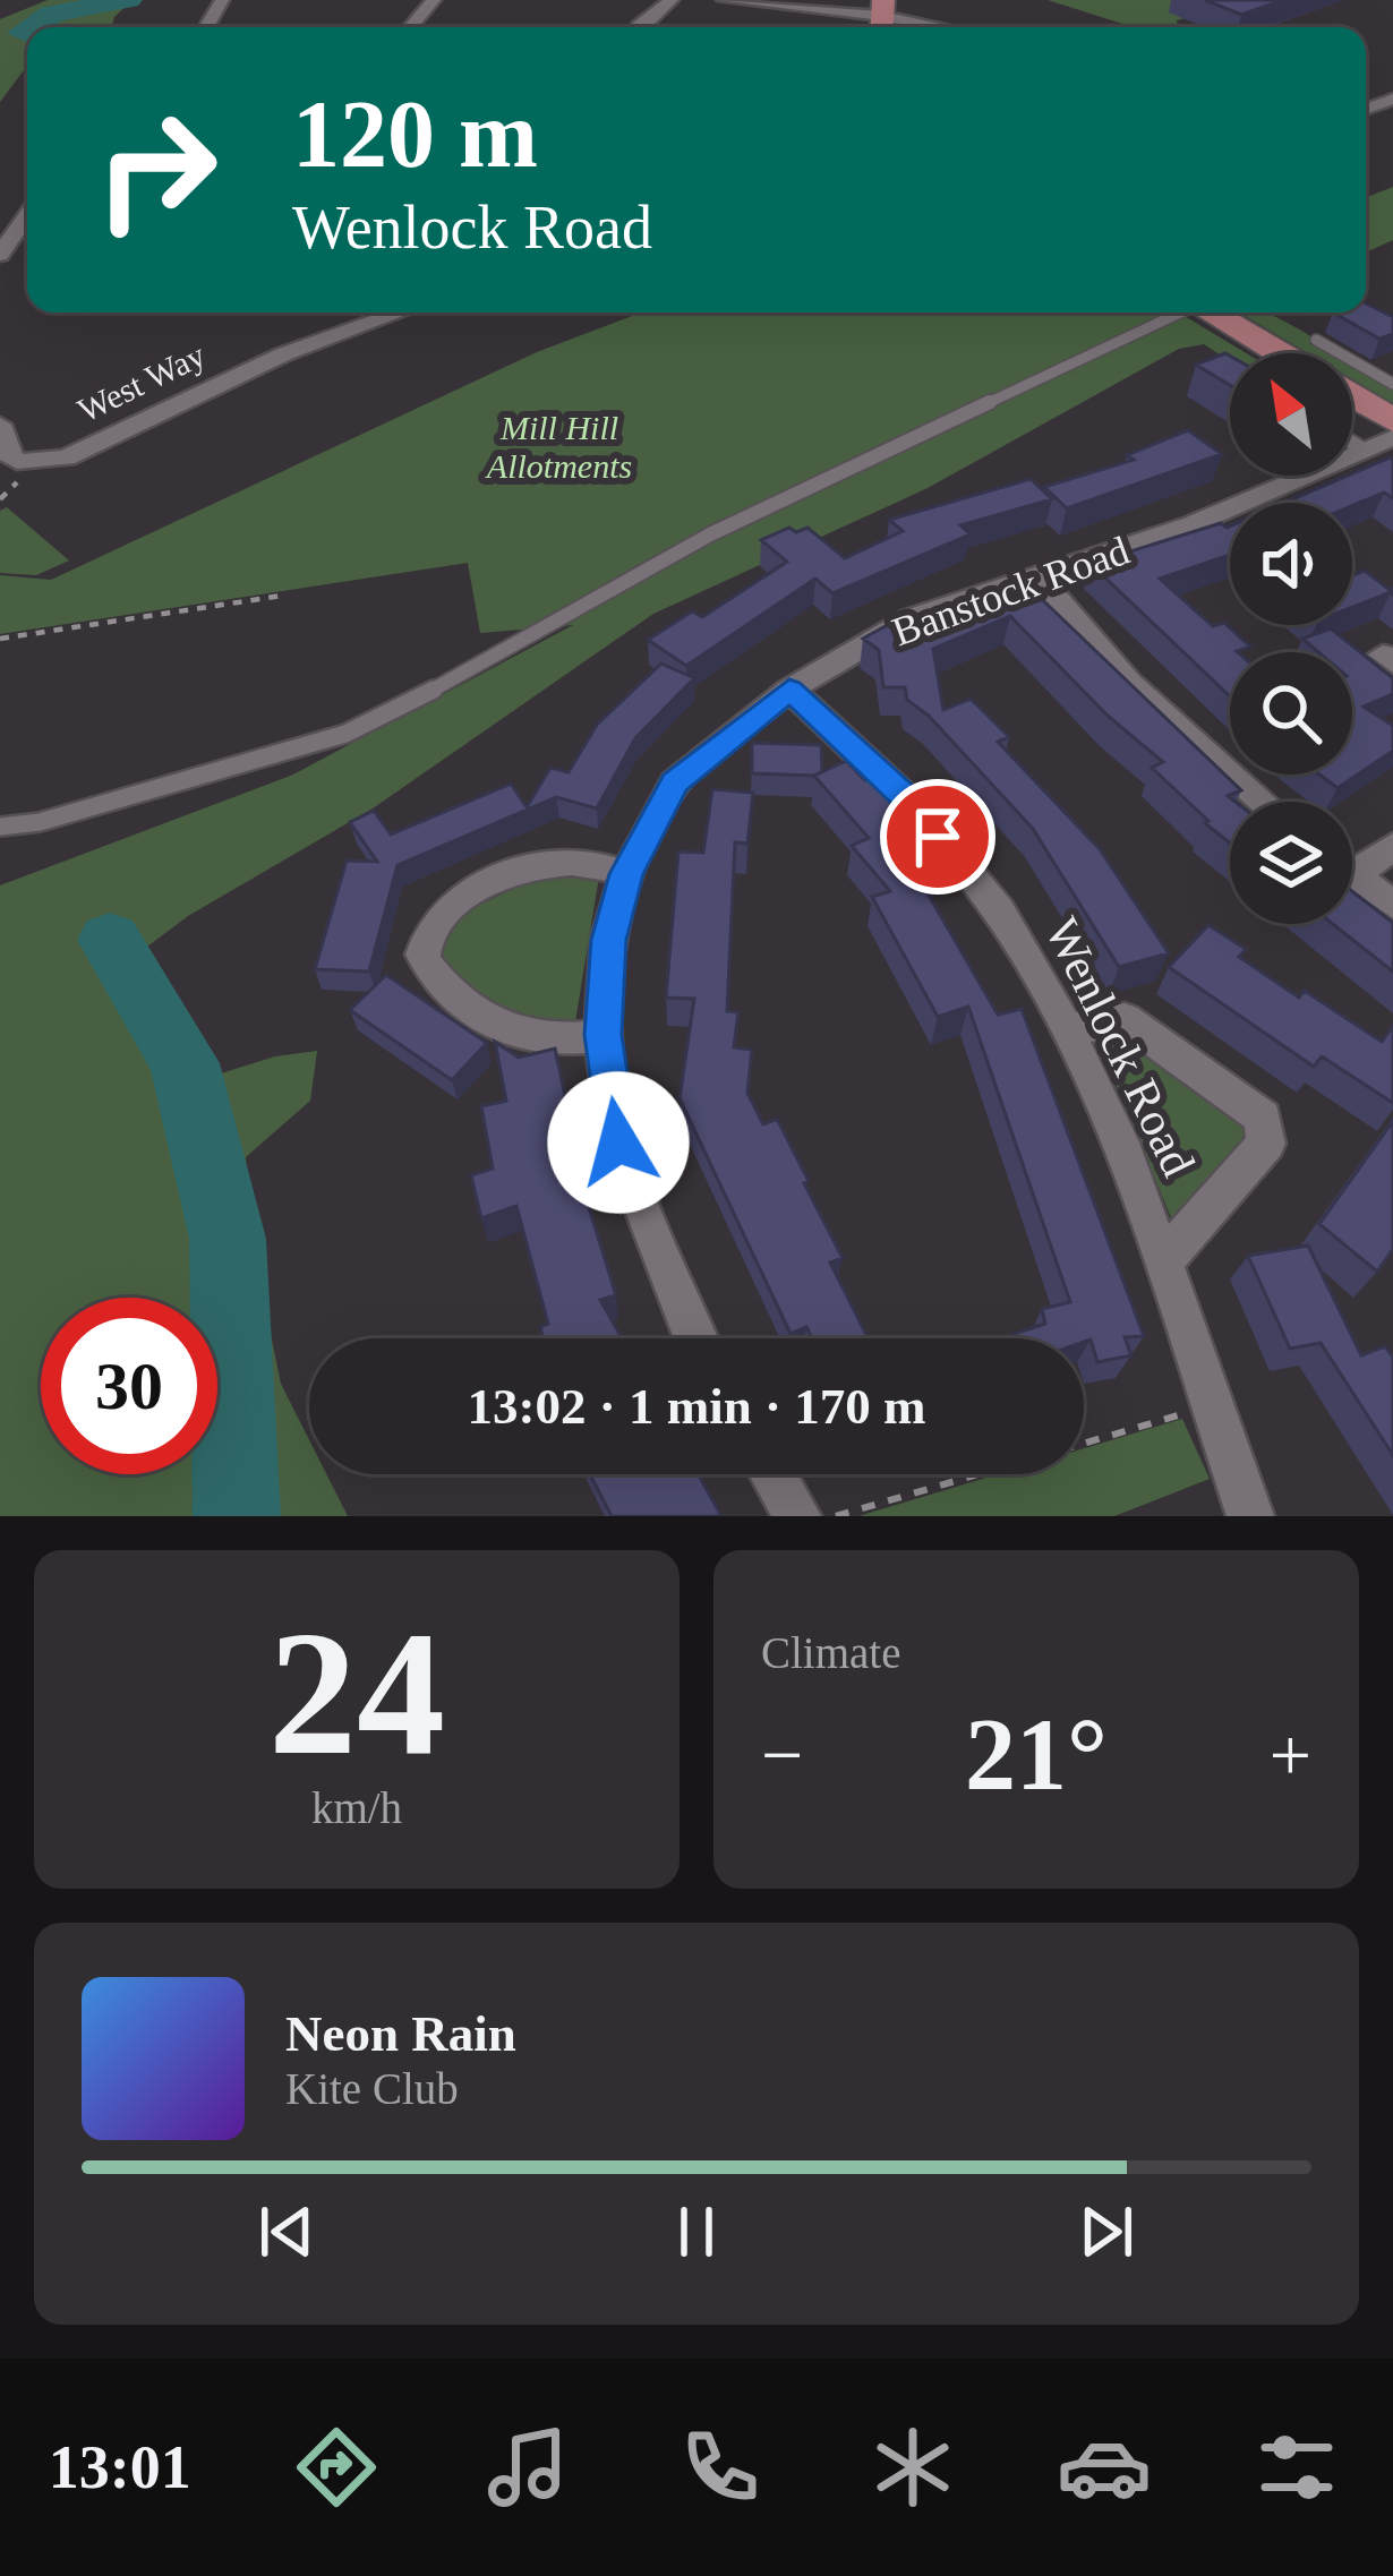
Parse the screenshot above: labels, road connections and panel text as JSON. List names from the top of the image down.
{
  "streets": {
    "street": ["West Way", "Banstock Road", "Wenlock Road"]
  },
  "crossings": [
    ["Banstock Road", "Wenlock Road"]
  ],
  "parks": ["Mill Hill Allotments"],
  "north": "top left",
  "page": {
    "turn": ["120 m", "Wenlock Road"],
    "limit": "30",
    "trip": "13:02 · 1 min · 170 m",
    "tile": [
      ["24", "km/h"],
      "Climate"
    ],
    "heat": ["−", "21°", "+"],
    "song": ["Neon Rain", "Kite Club"],
    "tabs": "13:01"
  }
}
